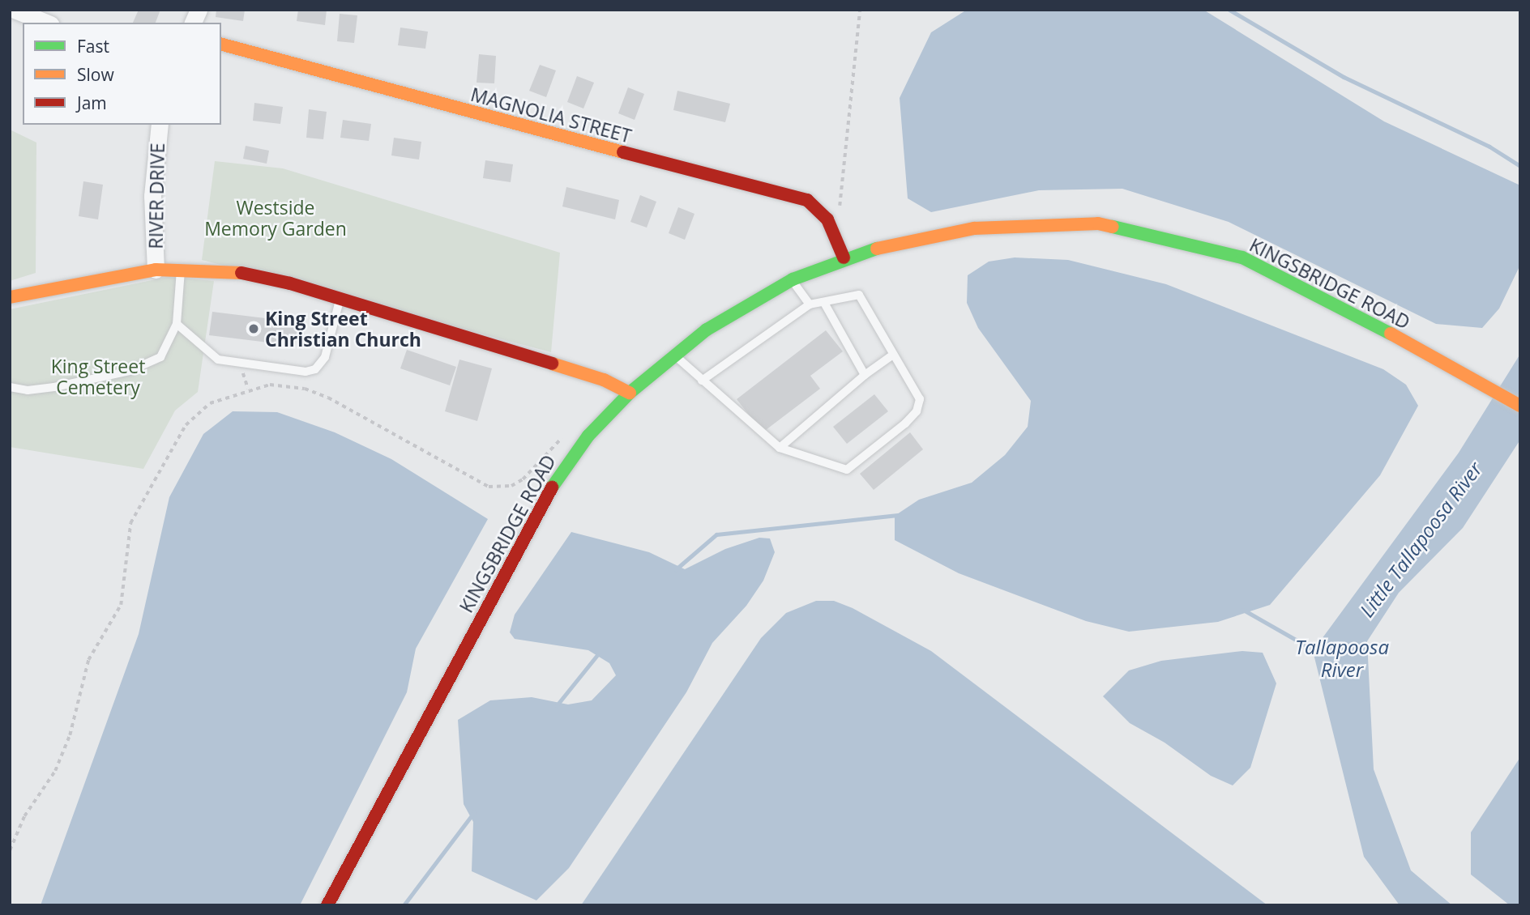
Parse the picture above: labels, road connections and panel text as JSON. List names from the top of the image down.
{
  "streets": {
    "street": ["MAGNOLIA STREET", "RIVER DRIVE", "KINGSBRIDGE ROAD"]
  },
  "crossings": [
    ["MAGNOLIA STREET", "KINGSBRIDGE ROAD"]
  ],
  "water": ["Little Tallapoosa River", "Tallapoosa River"],
  "parks": ["Westside Memory Garden", "King Street Cemetery"],
  "places": ["King Street Christian Church"],
  "legend": ["Fast", "Slow", "Jam"]
}
